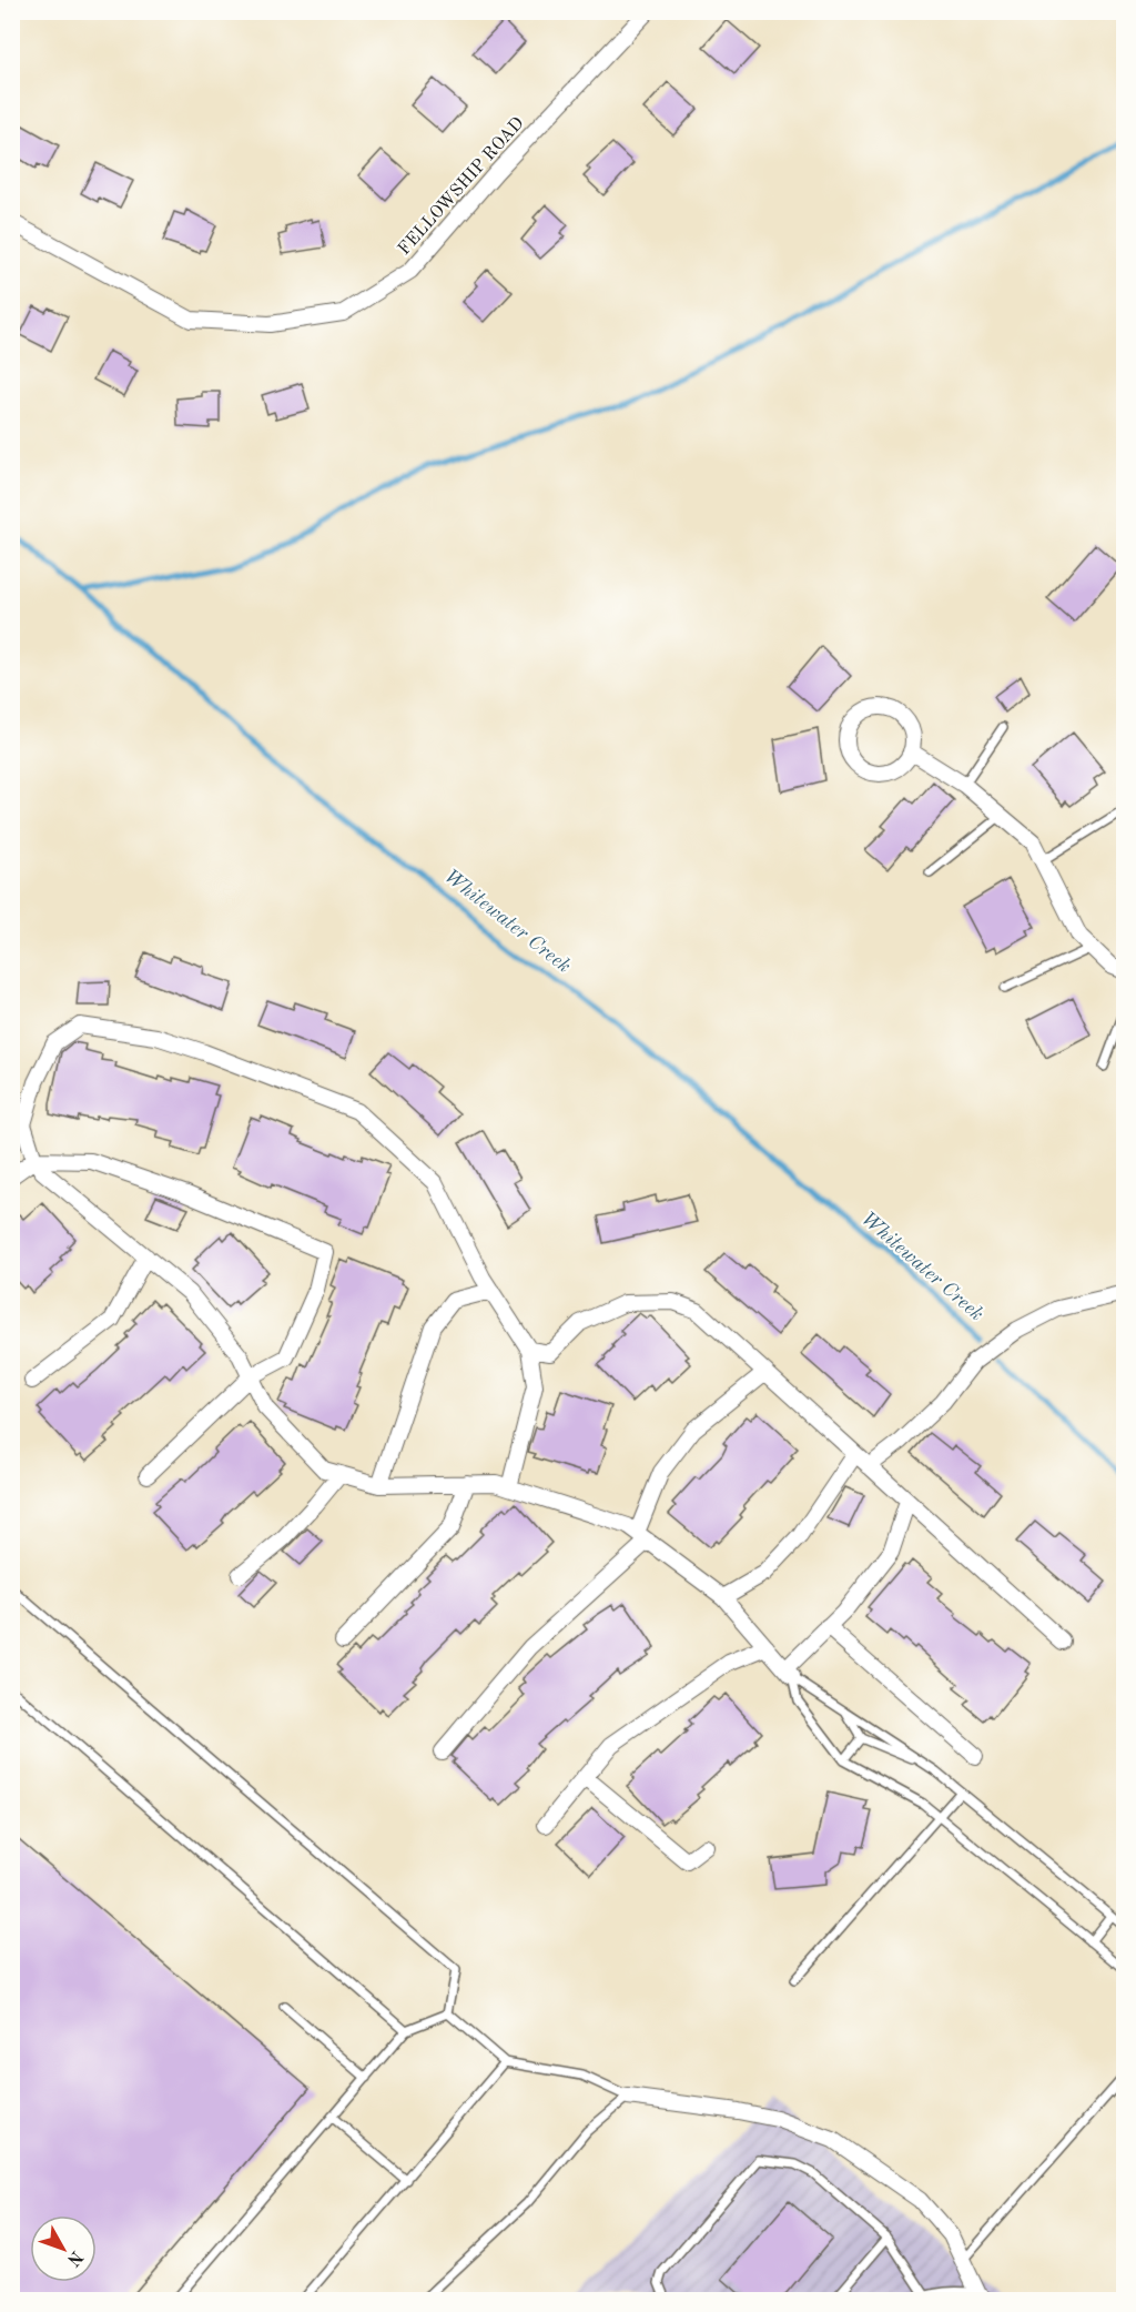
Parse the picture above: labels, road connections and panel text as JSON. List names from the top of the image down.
{
  "streets": {
    "street": ["FELLOWSHIP ROAD"]
  },
  "water": ["Whitewater Creek"],
  "north": "bottom right"
}
